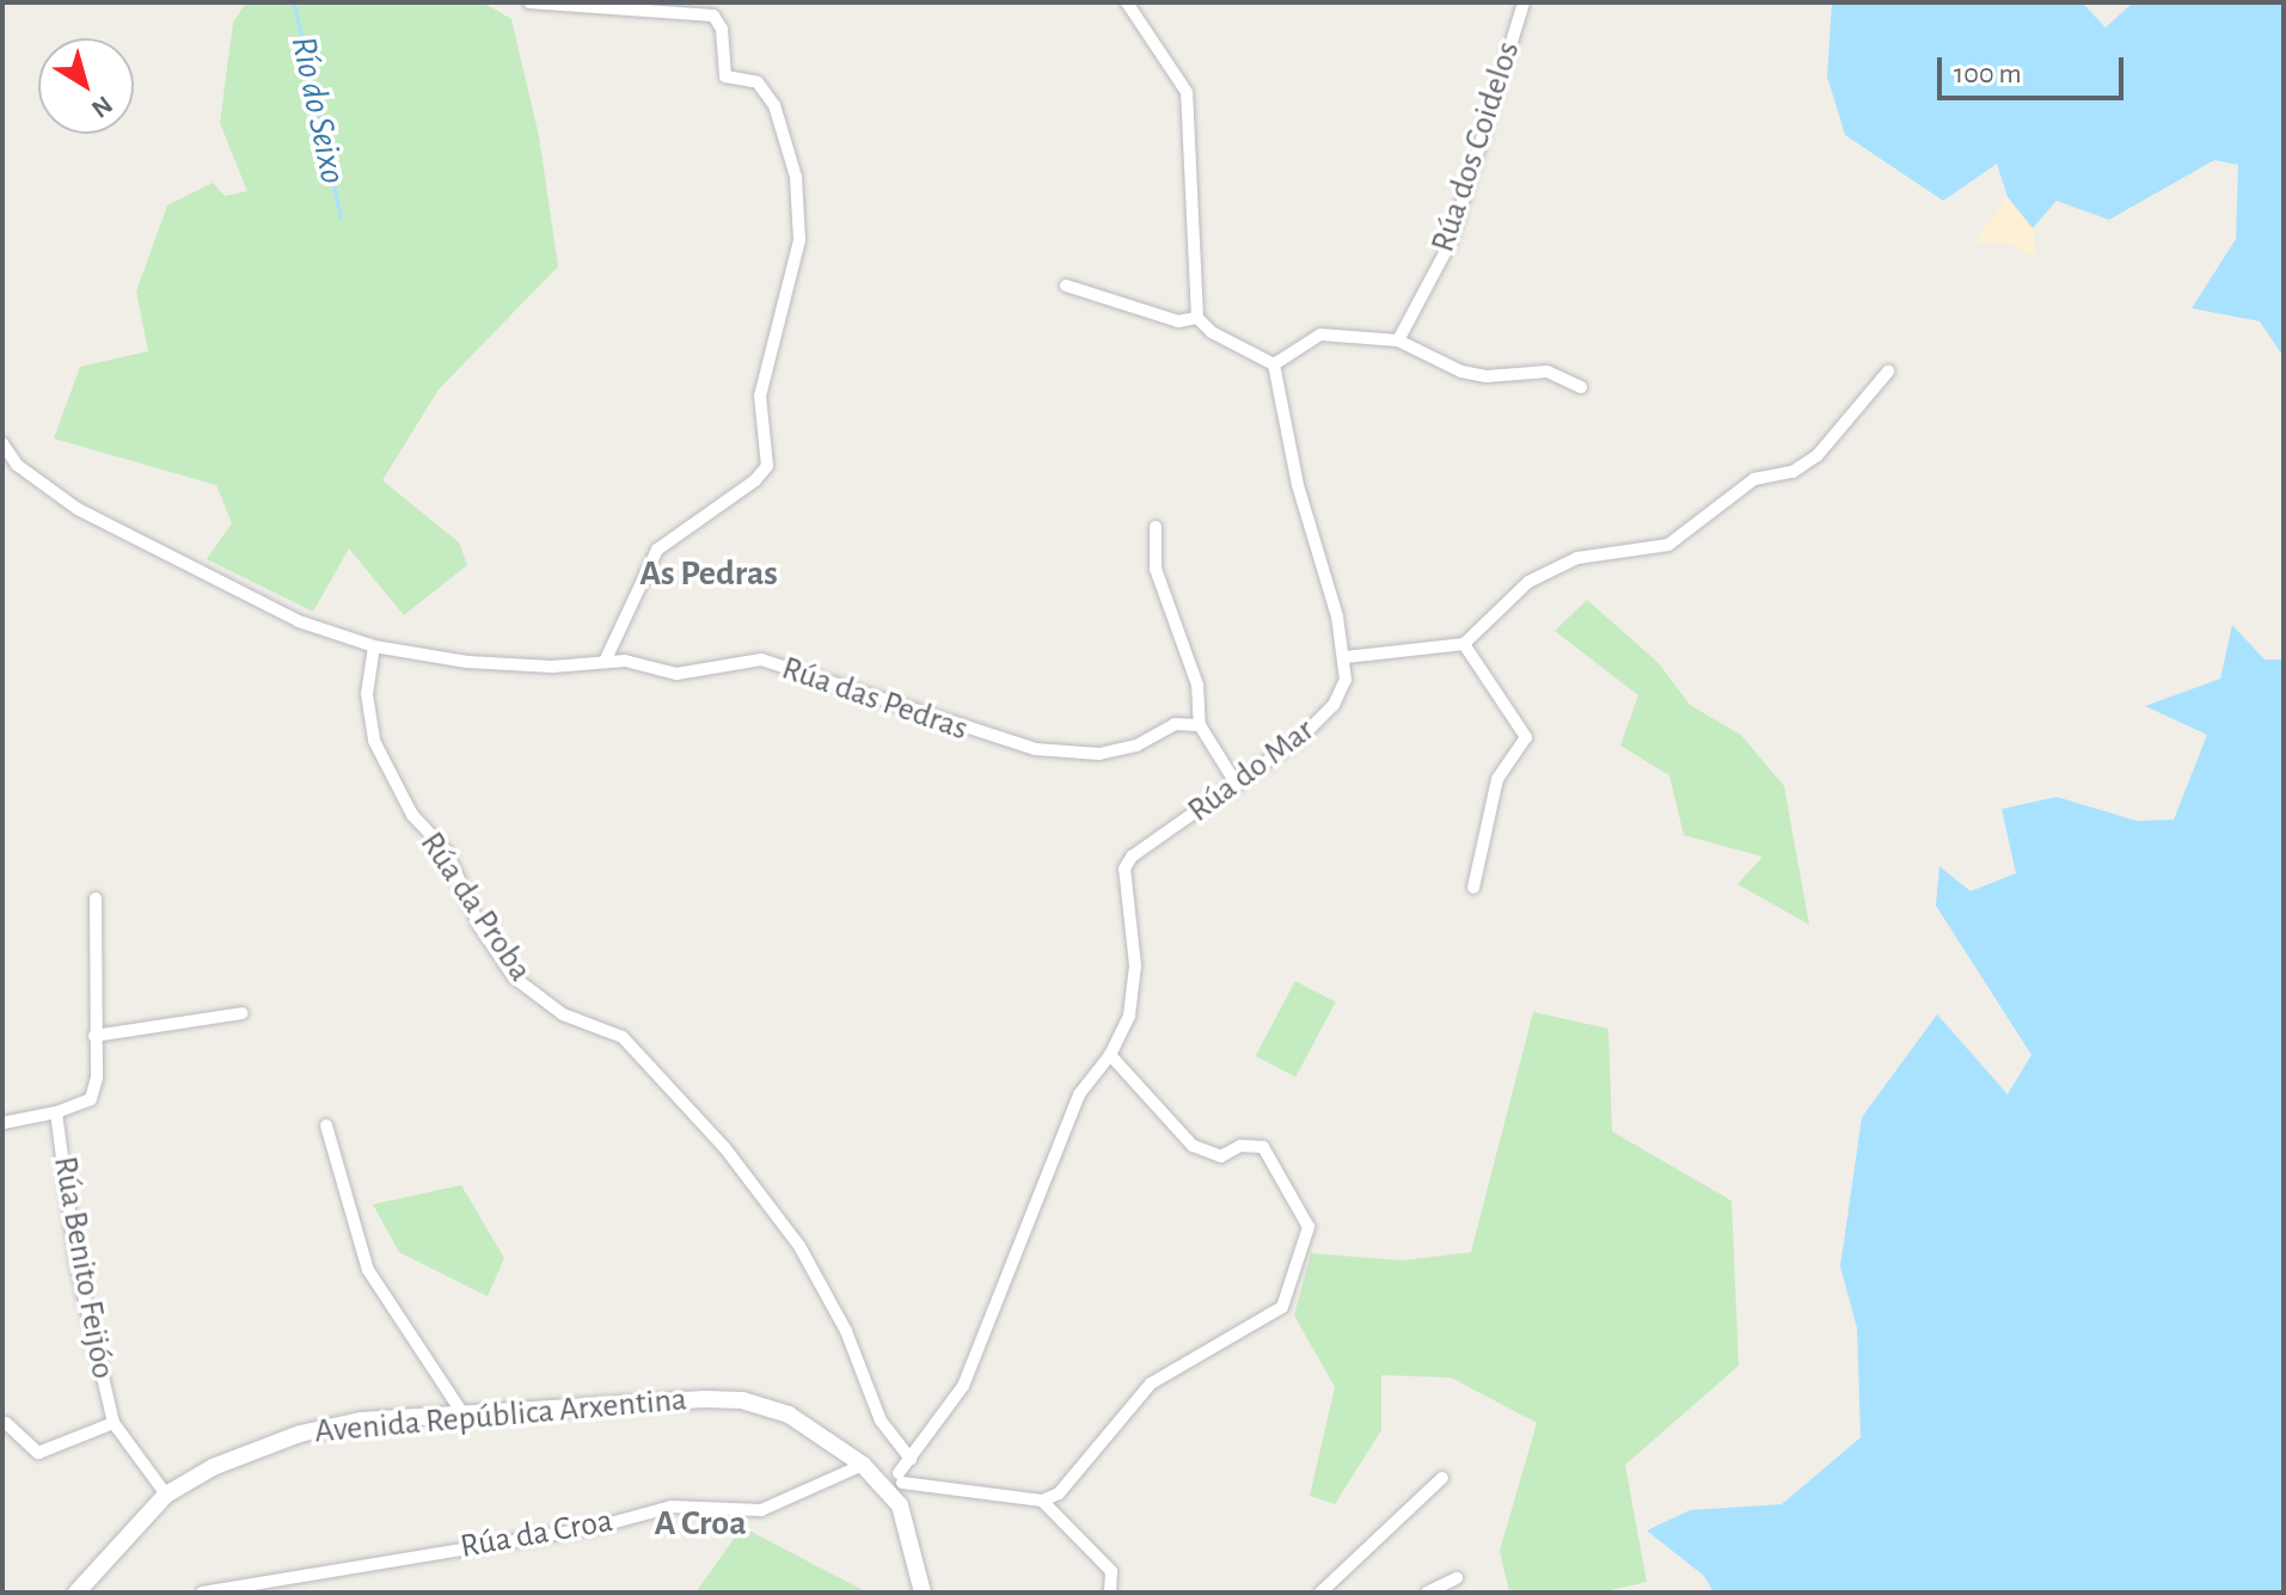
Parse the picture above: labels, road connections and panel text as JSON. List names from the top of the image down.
{
  "streets": {
    "main road": ["Avenida República Arxentina"],
    "street": [
      "Rúa dos Coidelos",
      "Rúa das Pedras",
      "Rúa do Mar",
      "Rúa da Proba",
      "Rúa Benito Feijóo",
      "Rúa da Croa"
    ]
  },
  "crossings": [
    ["Rúa das Pedras", "Rúa da Proba"],
    ["Rúa do Mar", "Rúa da Proba"],
    ["Rúa do Mar", "Avenida República Arxentina"],
    ["Rúa Benito Feijóo", "Avenida República Arxentina"],
    ["Avenida República Arxentina", "Rúa da Croa"]
  ],
  "districts": ["As Pedras", "A Croa"],
  "water": ["Río do Seixo"],
  "scale_bar": "100 m",
  "north": "bottom right"
}
